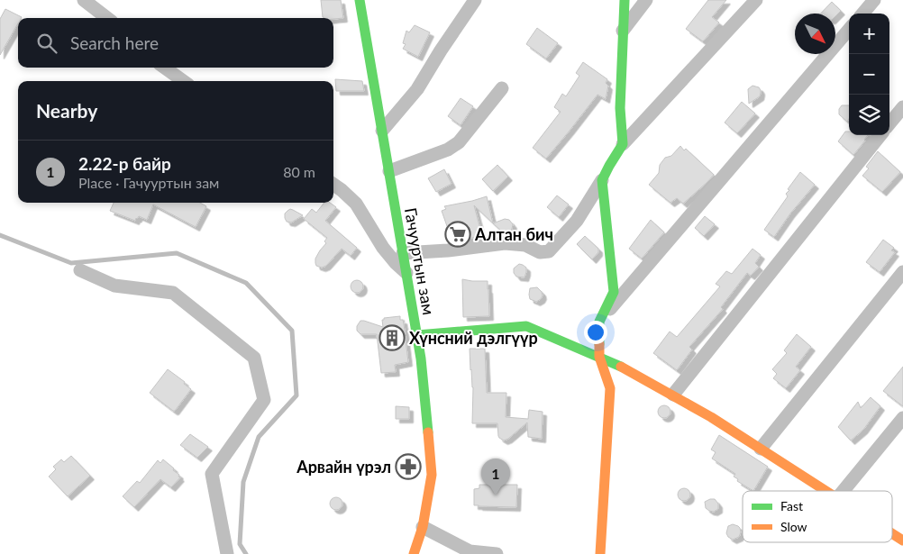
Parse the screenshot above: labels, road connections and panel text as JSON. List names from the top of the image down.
{
  "streets": {
    "street": ["Гачууртын зам"]
  },
  "places": {
    "supermarket": ["Алтан бич"],
    "building": ["Хүнсний дэлгүүр"],
    "pharmacy": ["Арвайн үрэл"]
  },
  "legend": ["Fast", "Slow"],
  "north": "bottom right",
  "page": {
    "map_buttons": ["+", "−"],
    "search": "Search here",
    "heading": "Nearby",
    "list": [
      {
        "mark": "1",
        "name": "2.22-р байр",
        "note": "Place · Гачууртын зам",
        "value": "80 m"
      }
    ],
    "pins": "1"
  }
}
